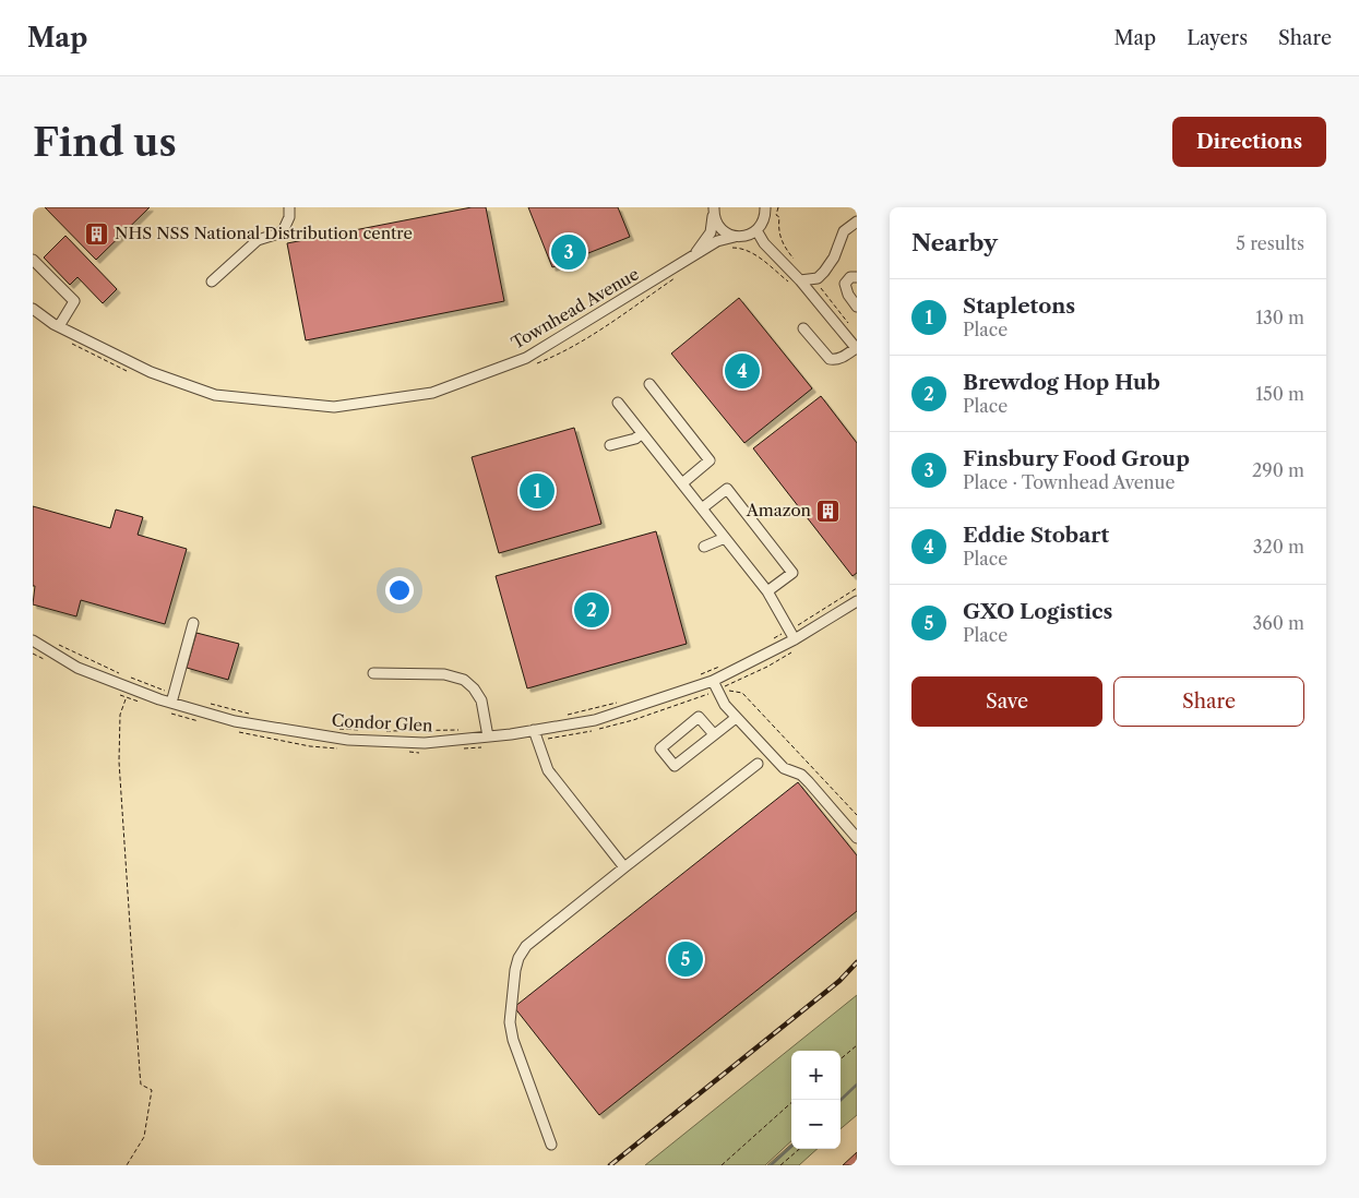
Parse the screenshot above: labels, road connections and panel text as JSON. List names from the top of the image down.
{
  "streets": {
    "street": ["Townhead Avenue", "Condor Glen"]
  },
  "places": {
    "building": ["NHS NSS National Distribution centre", "Amazon"]
  },
  "page": {
    "header": "Map",
    "nav": ["Map", "Layers", "Share"],
    "buttons": [
      "Directions",
      ["Save", "Share"]
    ],
    "title": "Find us",
    "heading": ["Nearby", "5 results"],
    "pins": [
      "3",
      "4",
      "1",
      "2",
      "5"
    ],
    "list": [
      {
        "mark": "1",
        "name": "Stapletons",
        "note": "Place",
        "value": "130 m"
      },
      {
        "mark": "2",
        "name": "Brewdog Hop Hub",
        "note": "Place",
        "value": "150 m"
      },
      {
        "mark": "3",
        "name": "Finsbury Food Group",
        "note": "Place · Townhead Avenue",
        "value": "290 m"
      },
      {
        "mark": "4",
        "name": "Eddie Stobart",
        "note": "Place",
        "value": "320 m"
      },
      {
        "mark": "5",
        "name": "GXO Logistics",
        "note": "Place",
        "value": "360 m"
      }
    ],
    "map_buttons": ["+", "−"]
  }
}
